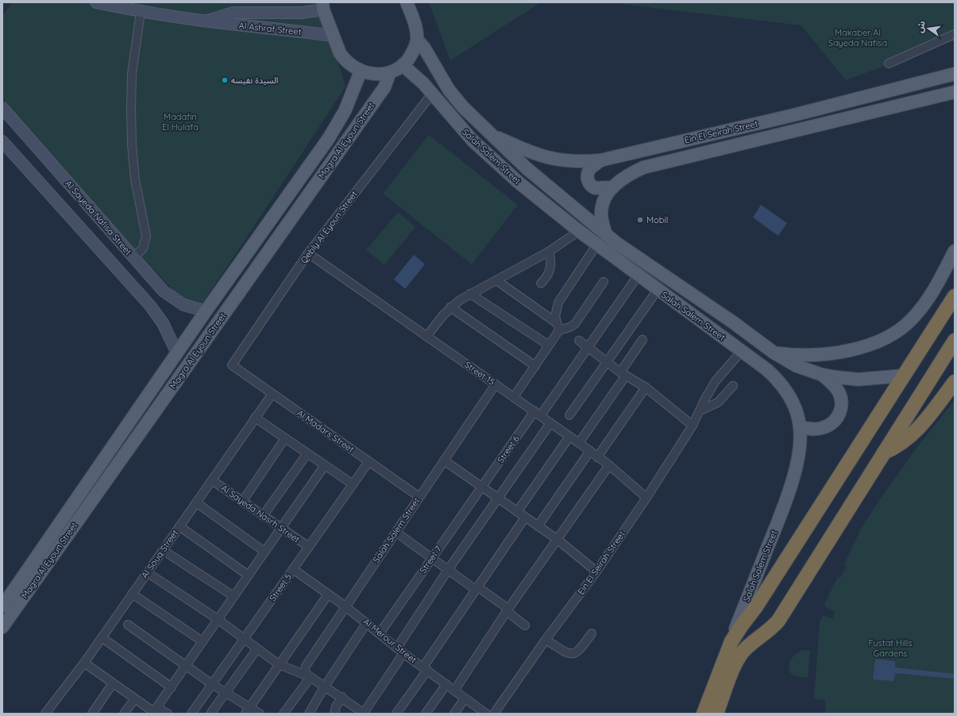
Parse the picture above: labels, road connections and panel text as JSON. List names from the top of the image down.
{
  "streets": {
    "highway": ["Salah Salem Street"],
    "main road": ["Ein El Seirah Street", "Magra Al Eyoun Street"],
    "street": [
      "Al Ashraf Street",
      "Al Sayeda Nafisa Street",
      "Qebly Al Eyoun Street",
      "Street 15",
      "Al Madars Street",
      "Street 6",
      "Al Sayeda Nasrh Street",
      "Al Souq Street",
      "Street 7",
      "Street 5",
      "Al Merour Street"
    ]
  },
  "crossings": [
    ["Ein El Seirah Street", "Salah Salem Street"],
    ["Ein El Seirah Street", "Street 15"],
    ["Magra Al Eyoun Street", "Al Sayeda Nafisa Street"],
    ["Salah Salem Street", "Qebly Al Eyoun Street"],
    ["Salah Salem Street", "Street 15"],
    ["Salah Salem Street", "Al Madars Street"],
    ["Salah Salem Street", "Street 6"],
    ["Salah Salem Street", "Al Merour Street"],
    ["Qebly Al Eyoun Street", "Street 15"],
    ["Qebly Al Eyoun Street", "Al Madars Street"],
    ["Street 15", "Street 6"],
    ["Al Madars Street", "Al Souq Street"],
    ["Al Madars Street", "Street 5"],
    ["Street 6", "Street 7"],
    ["Al Sayeda Nasrh Street", "Al Souq Street"],
    ["Al Sayeda Nasrh Street", "Street 5"],
    ["Street 7", "Al Merour Street"],
    ["Street 5", "Al Merour Street"]
  ],
  "parks": ["Makaber Al Sayeda Nafisa", "Madafin El Hulafa", "Fustat Hills Gardens"],
  "places": ["السيدة نفيسه", "Mobil"],
  "north": "left"
}
